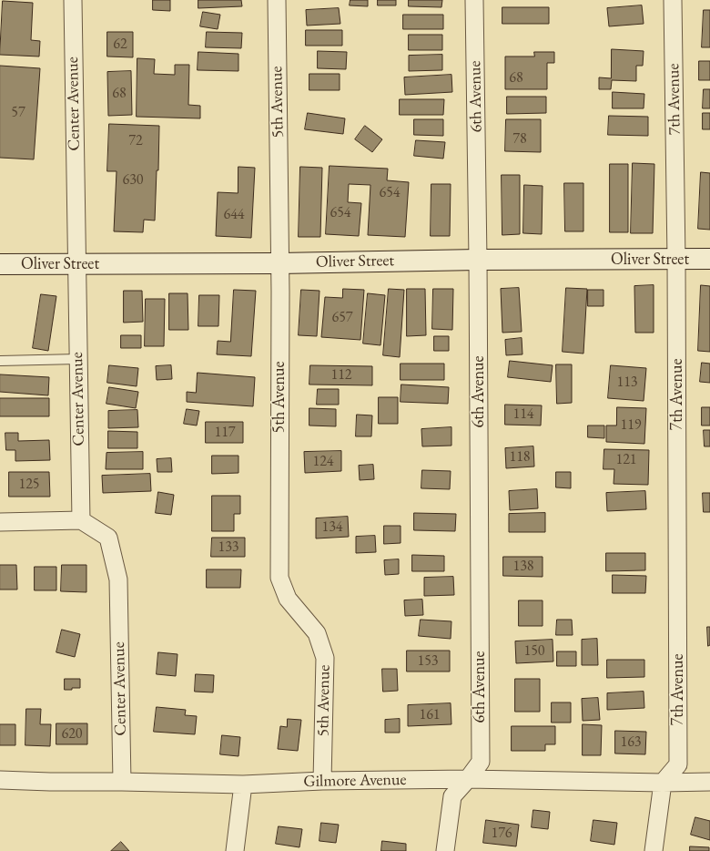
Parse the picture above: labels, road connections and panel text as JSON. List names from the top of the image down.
{
  "streets": {
    "main road": ["Oliver Street"],
    "street": [
      "6th Avenue",
      "7th Avenue",
      "5th Avenue",
      "Center Avenue",
      "Gilmore Avenue"
    ]
  },
  "crossings": [
    ["6th Avenue", "Oliver Street"],
    ["6th Avenue", "Gilmore Avenue"],
    ["7th Avenue", "Oliver Street"],
    ["7th Avenue", "Gilmore Avenue"],
    ["5th Avenue", "Oliver Street"],
    ["5th Avenue", "Gilmore Avenue"],
    ["Center Avenue", "Oliver Street"],
    ["Center Avenue", "Gilmore Avenue"]
  ],
  "house_numbers": [
    "62",
    "68",
    "68",
    "57",
    "78",
    "72",
    "630",
    "654",
    "654",
    "644",
    "657",
    "112",
    "113",
    "114",
    "119",
    "117",
    "118",
    "121",
    "124",
    "125",
    "134",
    "133",
    "138",
    "150",
    "153",
    "161",
    "620",
    "163",
    "176"
  ]
}
